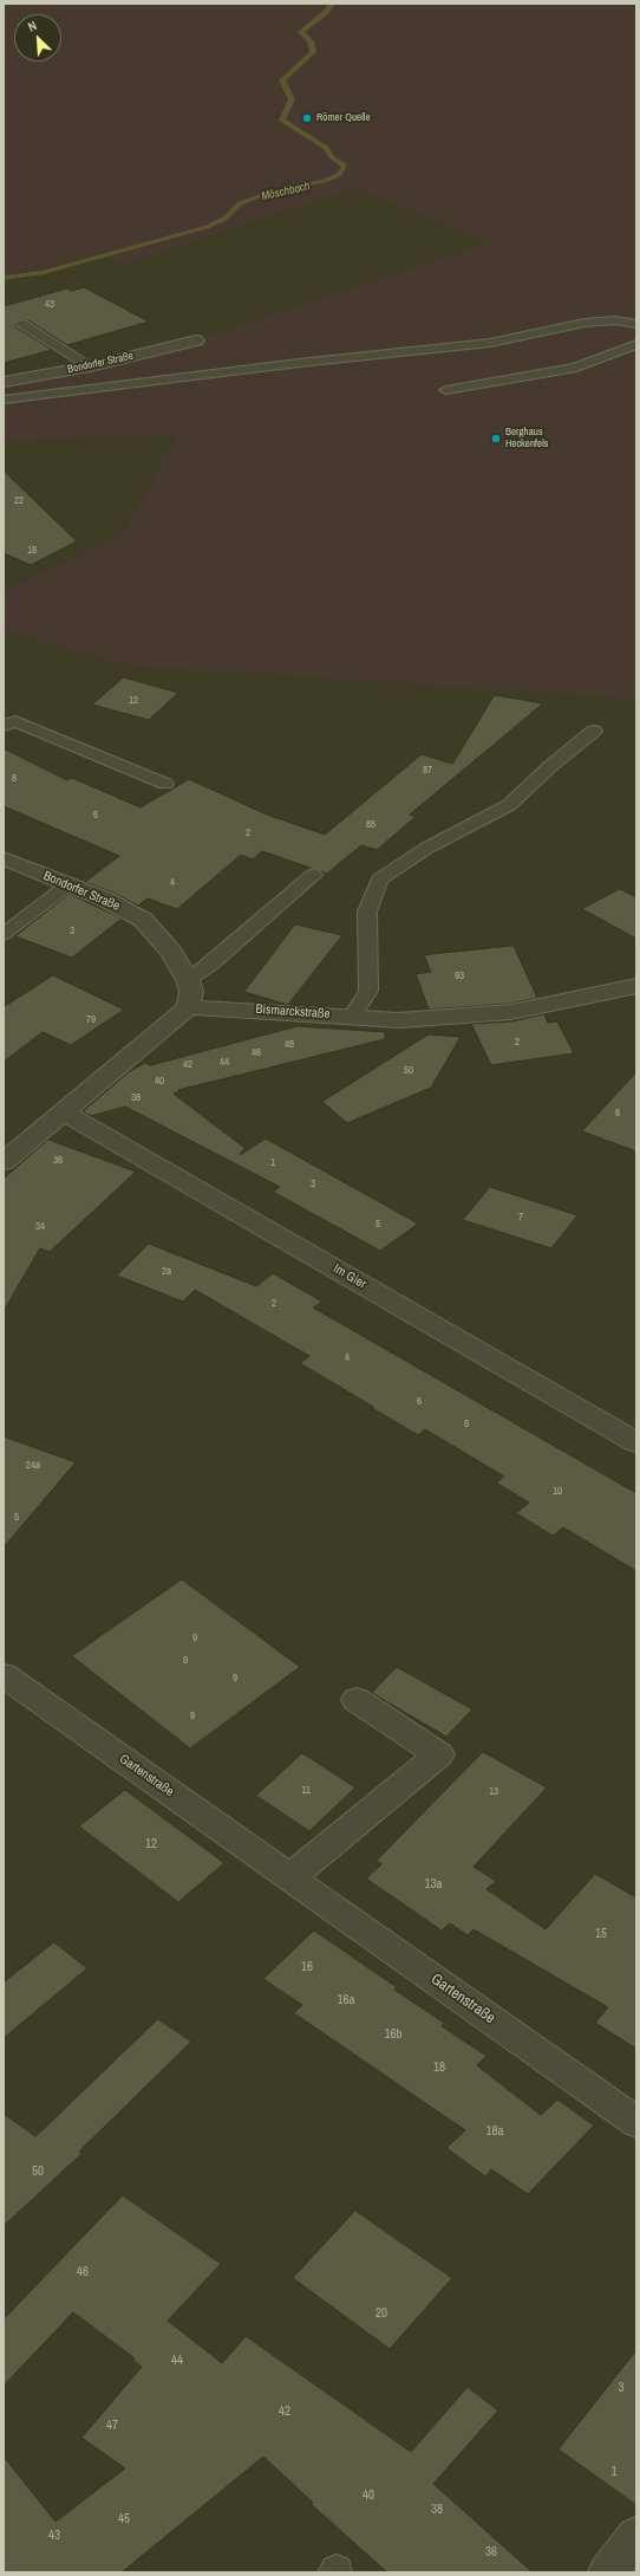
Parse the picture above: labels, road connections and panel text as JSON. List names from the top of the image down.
{
  "streets": {
    "street": [
      "Bondorfer Straße",
      "Bismarckstraße",
      "Im Gier",
      "Gartenstraße"
    ]
  },
  "crossings": [
    ["Bondorfer Straße", "Bismarckstraße"]
  ],
  "water": ["Möschbach"],
  "places": ["Römer Quelle", "Berghaus Heckenfels"],
  "house_numbers": [
    "43",
    "22",
    "18",
    "12",
    "87",
    "8",
    "6",
    "85",
    "2",
    "4",
    "3",
    "93",
    "79",
    "2",
    "48",
    "46",
    "44",
    "42",
    "50",
    "40",
    "38",
    "6",
    "36",
    "1",
    "3",
    "7",
    "5",
    "34",
    "2a",
    "2",
    "4",
    "6",
    "8",
    "24a",
    "10",
    "5",
    "9",
    "9",
    "9",
    "9",
    "11",
    "13",
    "12",
    "13a",
    "15",
    "16",
    "16a",
    "16b",
    "18",
    "18a",
    "50",
    "46",
    "20",
    "44",
    "3",
    "42",
    "47",
    "1",
    "40",
    "38",
    "45",
    "43",
    "36"
  ],
  "north": "top left"
}
